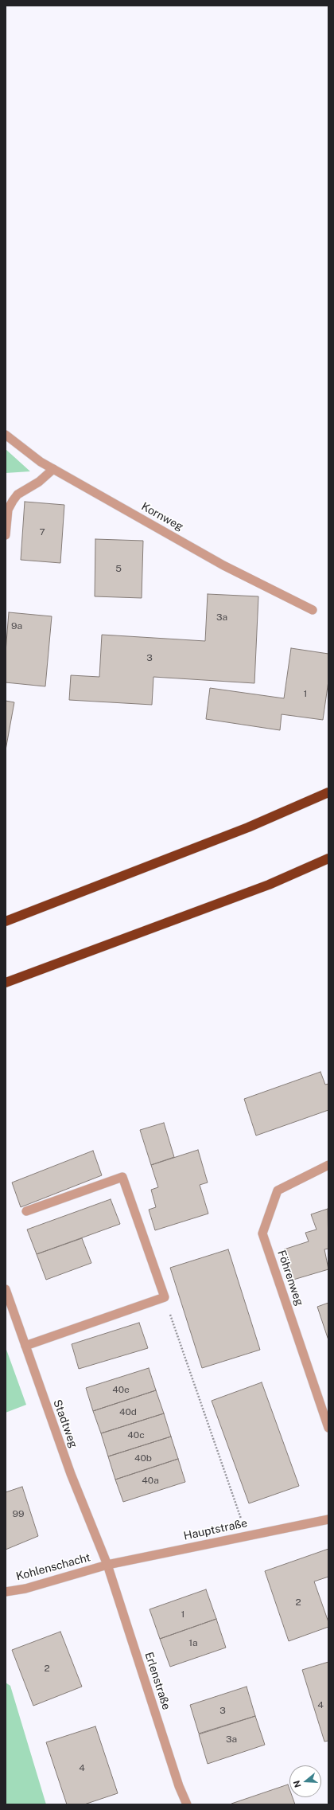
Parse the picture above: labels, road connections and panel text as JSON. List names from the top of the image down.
{
  "streets": {
    "street": [
      "Kornweg",
      "Föhrenweg",
      "Stadtweg",
      "Hauptstraße",
      "Kohlenschacht",
      "Erlenstraße"
    ]
  },
  "crossings": [
    ["Stadtweg", "Hauptstraße"],
    ["Stadtweg", "Kohlenschacht"],
    ["Stadtweg", "Erlenstraße"],
    ["Hauptstraße", "Kohlenschacht"],
    ["Hauptstraße", "Erlenstraße"],
    ["Kohlenschacht", "Erlenstraße"]
  ],
  "house_numbers": [
    "7",
    "5",
    "3a",
    "9a",
    "3",
    "1",
    "40e",
    "40d",
    "40c",
    "40b",
    "40a",
    "99",
    "2",
    "1",
    "1a",
    "2",
    "4",
    "3",
    "3a",
    "4"
  ],
  "north": "left"
}
